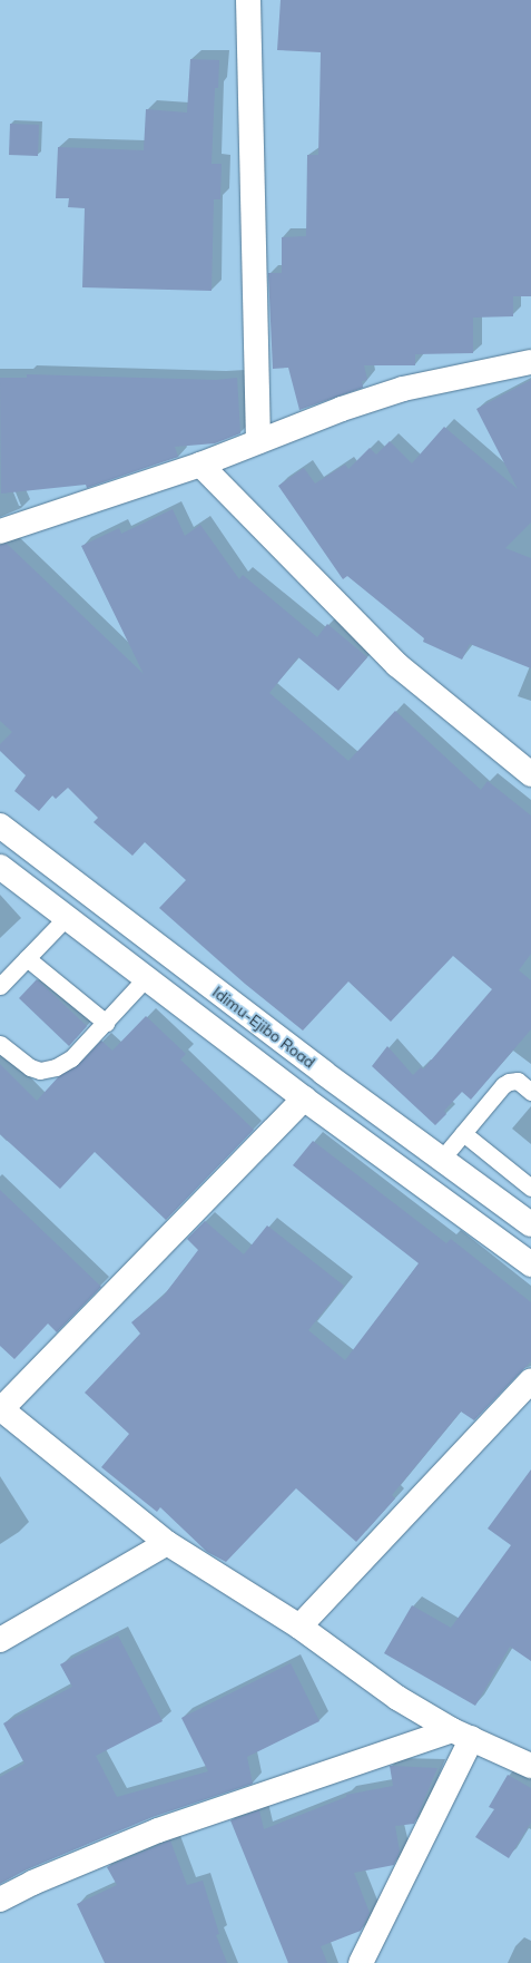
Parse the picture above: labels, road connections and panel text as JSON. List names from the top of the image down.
{
  "streets": {
    "street": ["Idimu-Ejibo Road"]
  }
}
